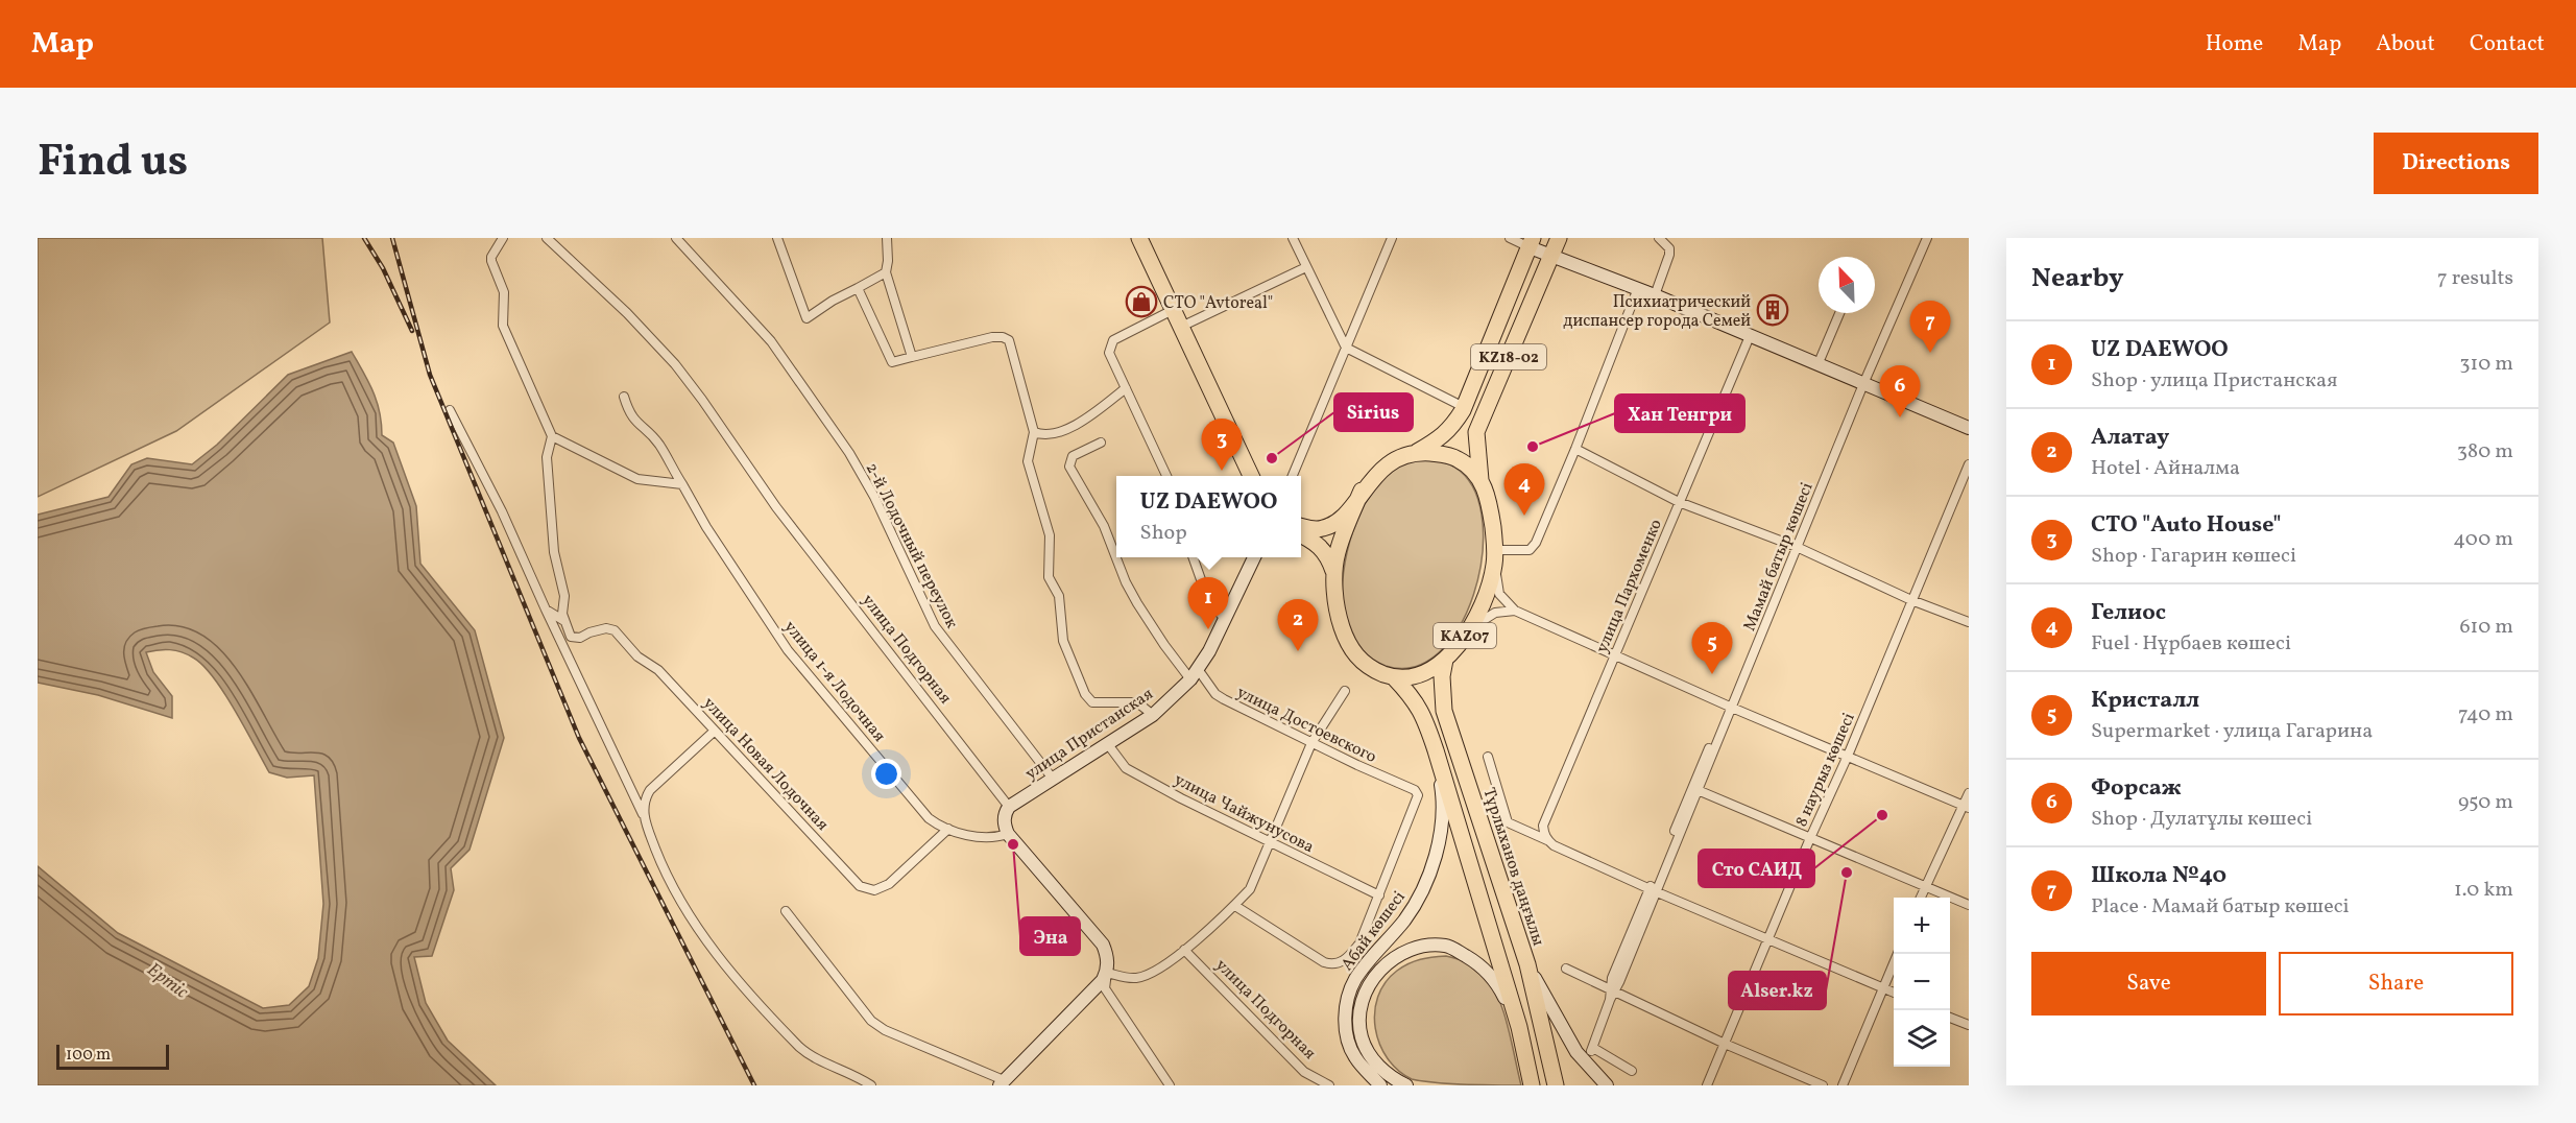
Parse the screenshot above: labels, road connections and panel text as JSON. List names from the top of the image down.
{
  "streets": {
    "highway": ["KZ18-02", "KAZ07", "Тұрлыханов даңғылы"],
    "street": [
      "2-й Лодочный переулок",
      "Мамай батыр көшесі",
      "улица Пархоменко",
      "улица Подгорная",
      "улица 1-я Лодочная",
      "улица Достоевского",
      "улица Пристанская",
      "улица Новая Лодочная",
      "8 наурыз көшесі",
      "улица Чайжунусова",
      "Абай көшесі"
    ]
  },
  "crossings": [
    ["KZ18-02", "KAZ07"],
    ["KZ18-02", "Тұрлыханов даңғылы"],
    ["2-й Лодочный переулок", "улица Пристанская"],
    ["KAZ07", "Тұрлыханов даңғылы"],
    ["улица Подгорная", "улица Пристанская"],
    ["улица 1-я Лодочная", "улица Новая Лодочная"],
    ["улица Достоевского", "улица Пристанская"],
    ["улица Достоевского", "улица Чайжунусова"],
    ["улица Пристанская", "улица Чайжунусова"]
  ],
  "water": ["Ертіс"],
  "places": {
    "shop": ["СТО \"Avtoreal\""],
    "building": ["Психиатрический диспансер города Семей"],
    "other": [
      "Хан Тенгри",
      "Sirius",
      "Сто САИД",
      "Эна",
      "Alser.kz"
    ]
  },
  "scale_bar": "100 m",
  "north": "top left",
  "page": {
    "header": "Map",
    "nav": [
      "Home",
      "Map",
      "About",
      "Contact"
    ],
    "title": "Find us",
    "buttons": [
      "Directions",
      ["Save", "Share"]
    ],
    "heading": ["Nearby", "7 results"],
    "pins": [
      "7",
      "6",
      "3",
      "4",
      "1",
      "2",
      "5"
    ],
    "list": [
      {
        "mark": "1",
        "name": "UZ DAEWOO",
        "note": "Shop · улица Пристанская",
        "value": "310 m"
      },
      {
        "mark": "2",
        "name": "Алатау",
        "note": "Hotel · Айналма",
        "value": "380 m"
      },
      {
        "mark": "3",
        "name": "СТО \"Auto House\"",
        "note": "Shop · Гагарин көшесі",
        "value": "400 m"
      },
      {
        "mark": "4",
        "name": "Гелиос",
        "note": "Fuel · Нұрбаев көшесі",
        "value": "610 m"
      },
      {
        "mark": "5",
        "name": "Кристалл",
        "note": "Supermarket · улица Гагарина",
        "value": "740 m"
      },
      {
        "mark": "6",
        "name": "Форсаж",
        "note": "Shop · Дулатұлы көшесі",
        "value": "950 m"
      },
      {
        "mark": "7",
        "name": "Школа №40",
        "note": "Place · Мамай батыр көшесі",
        "value": "1.0 km"
      }
    ],
    "popup": ["UZ DAEWOO", "Shop"],
    "map_buttons": ["+", "−"],
    "scale": "100 m"
  }
}
